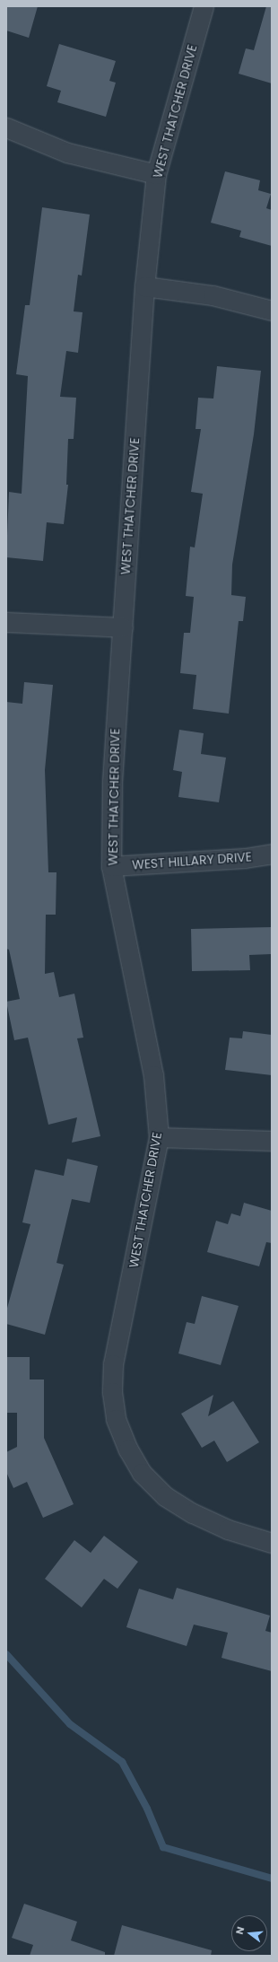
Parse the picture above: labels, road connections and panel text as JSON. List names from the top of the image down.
{
  "streets": {
    "street": ["WEST THATCHER DRIVE", "WEST HILLARY DRIVE"]
  },
  "crossings": [
    ["WEST THATCHER DRIVE", "WEST HILLARY DRIVE"]
  ],
  "north": "left"
}
